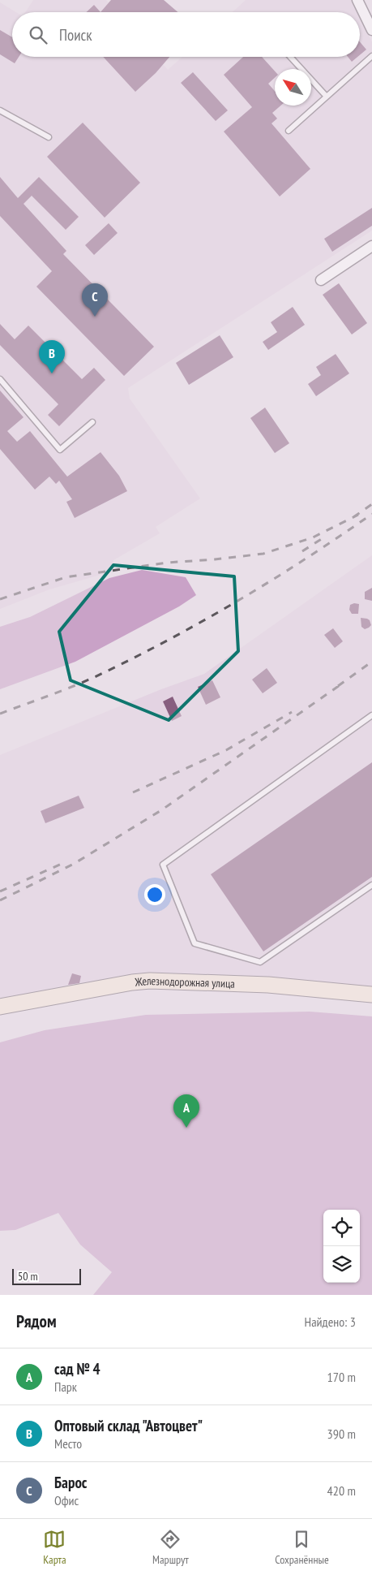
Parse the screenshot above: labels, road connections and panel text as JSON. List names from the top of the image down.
{
  "streets": {
    "street": ["Железнодорожная улица"]
  },
  "scale_bar": "50 m",
  "north": "top left",
  "page": {
    "search": "Поиск",
    "pins": ["C", "B", "A"],
    "scale": "50 m",
    "heading": ["Рядом", "Найдено: 3"],
    "list": [
      {
        "mark": "A",
        "name": "сад № 4",
        "note": "Парк",
        "value": "170 m"
      },
      {
        "mark": "B",
        "name": "Оптовый склад \"Автоцвет\"",
        "note": "Место",
        "value": "390 m"
      },
      {
        "mark": "C",
        "name": "Барос",
        "note": "Офис",
        "value": "420 m"
      }
    ],
    "nav": ["Карта", "Маршрут", "Сохранённые"]
  }
}
